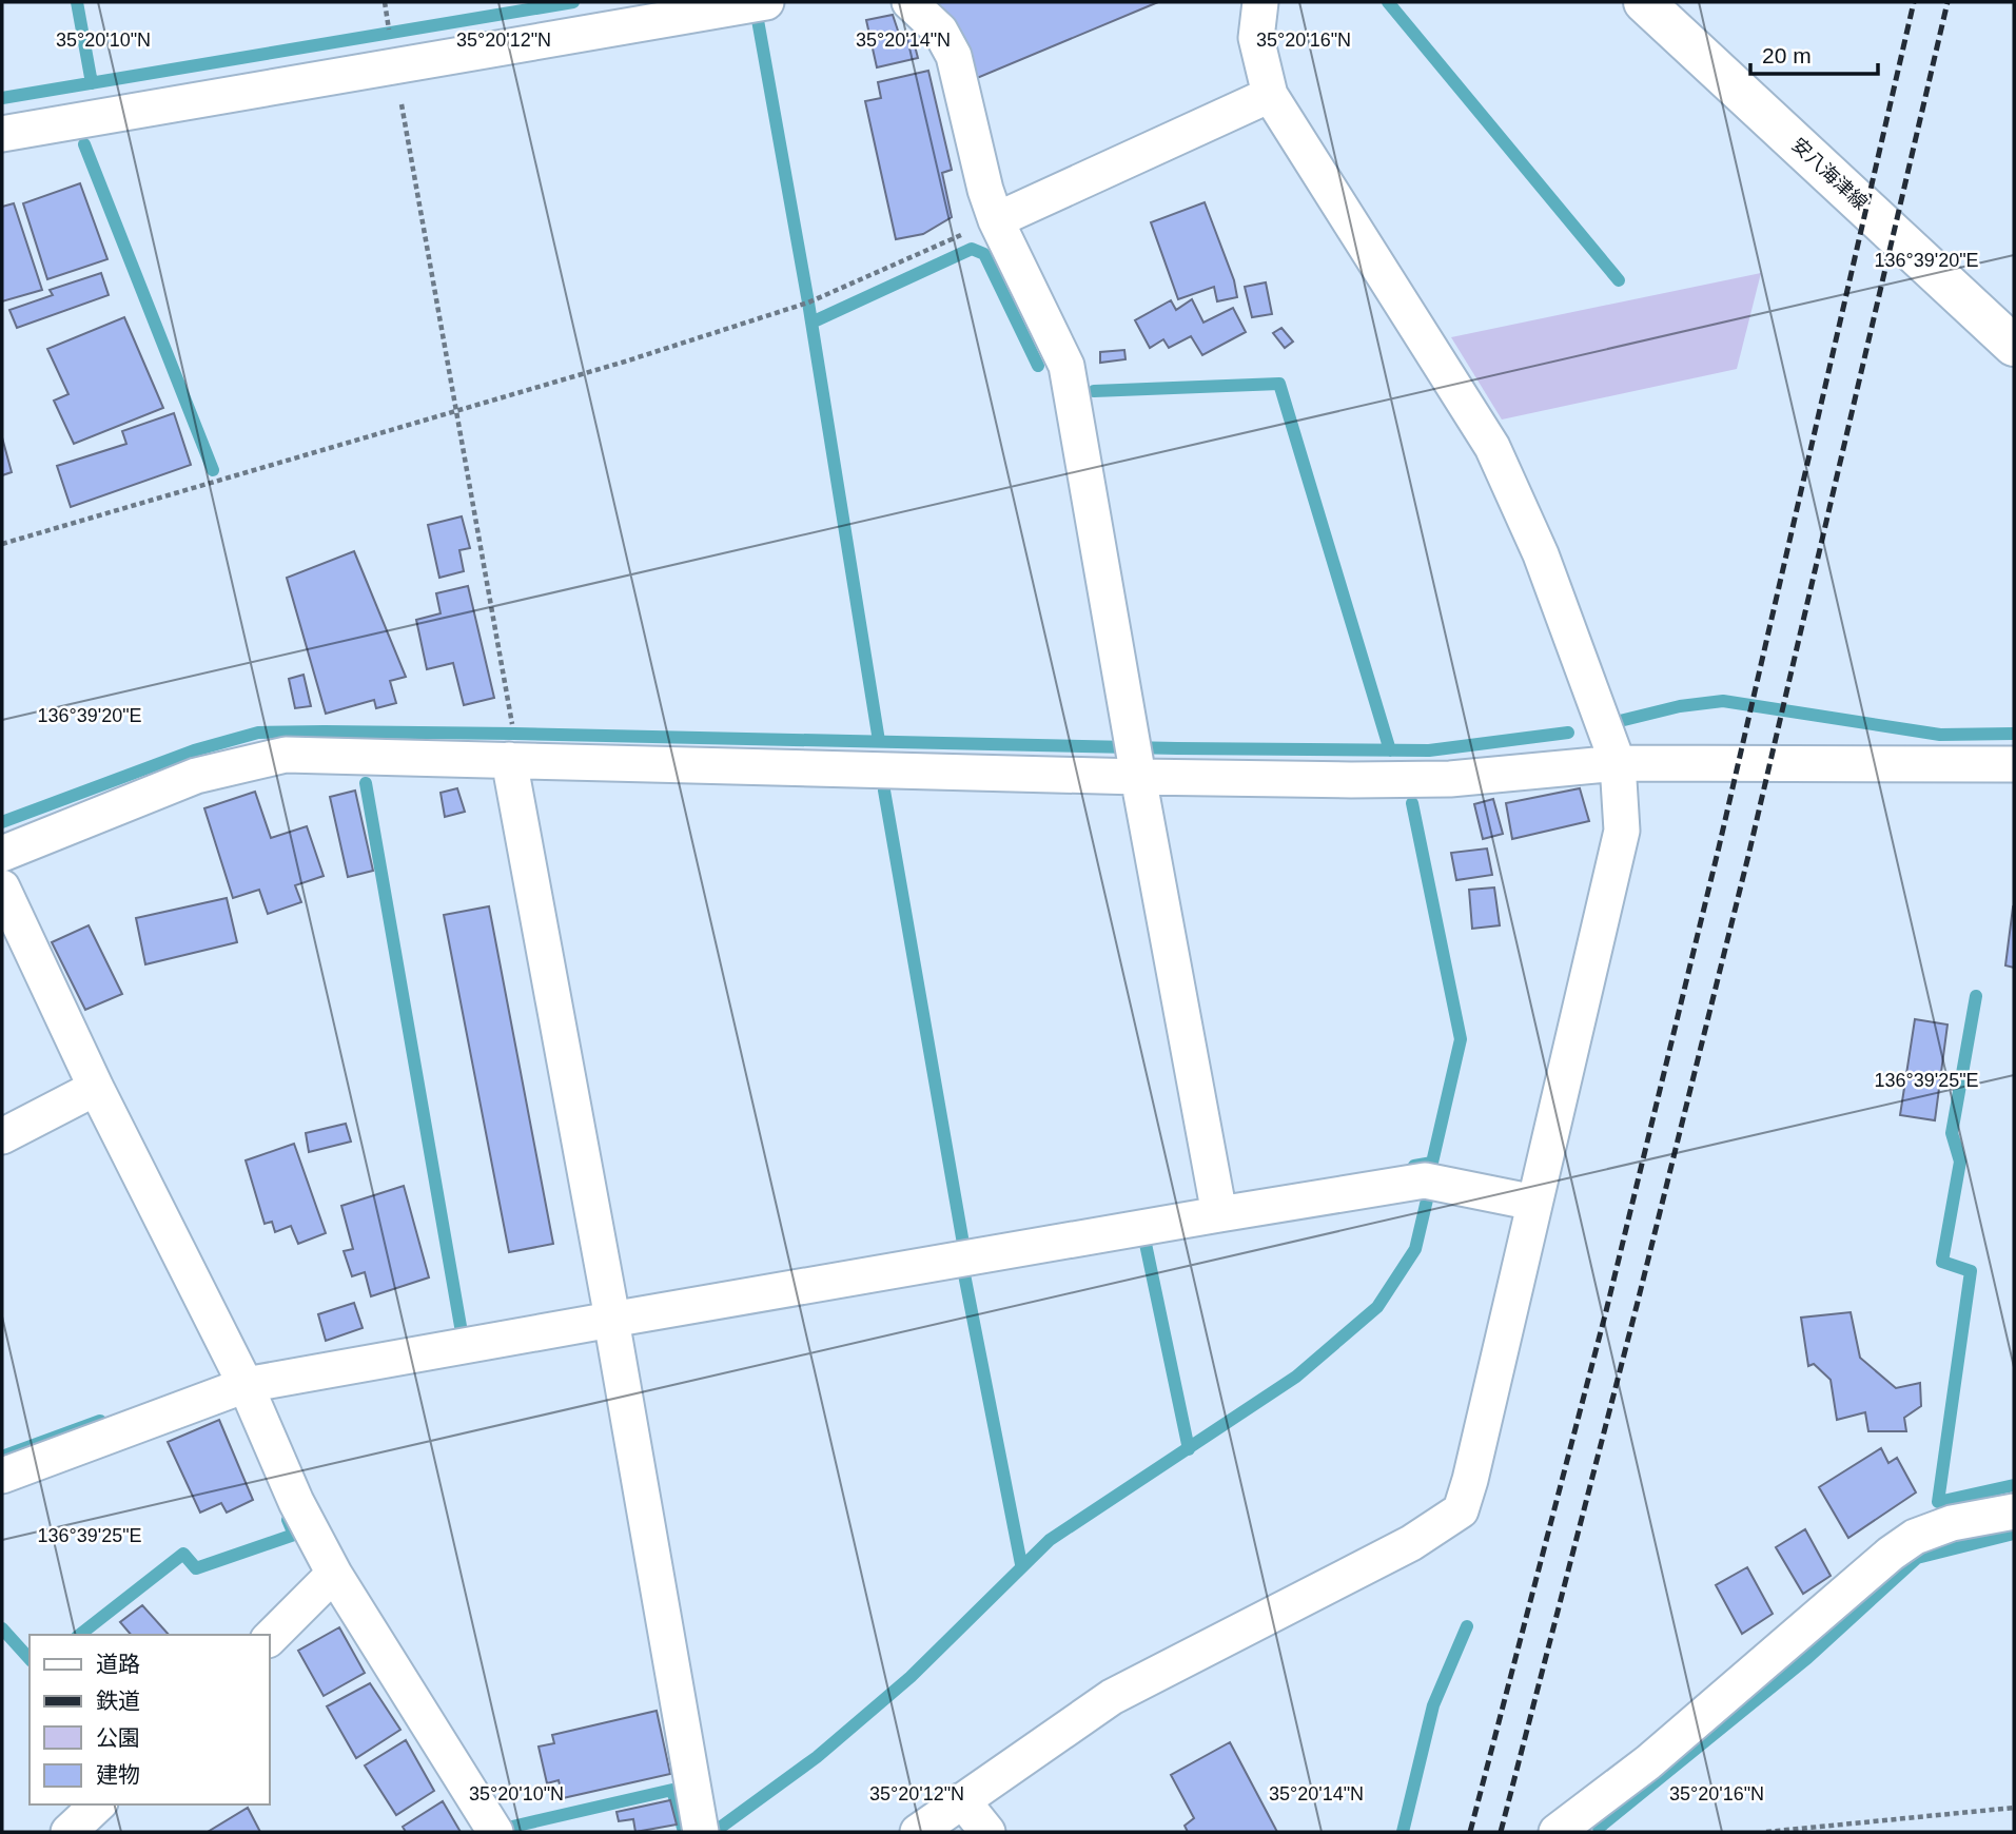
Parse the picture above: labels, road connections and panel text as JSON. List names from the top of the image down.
{
  "streets": {
    "main road": ["安八海津線"]
  },
  "legend": [
    "道路",
    "鉄道",
    "公園",
    "建物"
  ],
  "scale_bar": "20 m",
  "coordinates": [
    "35°20'10\"N",
    "35°20'12\"N",
    "35°20'14\"N",
    "35°20'16\"N",
    "136°39'20\"E",
    "136°39'25\"E"
  ]
}
